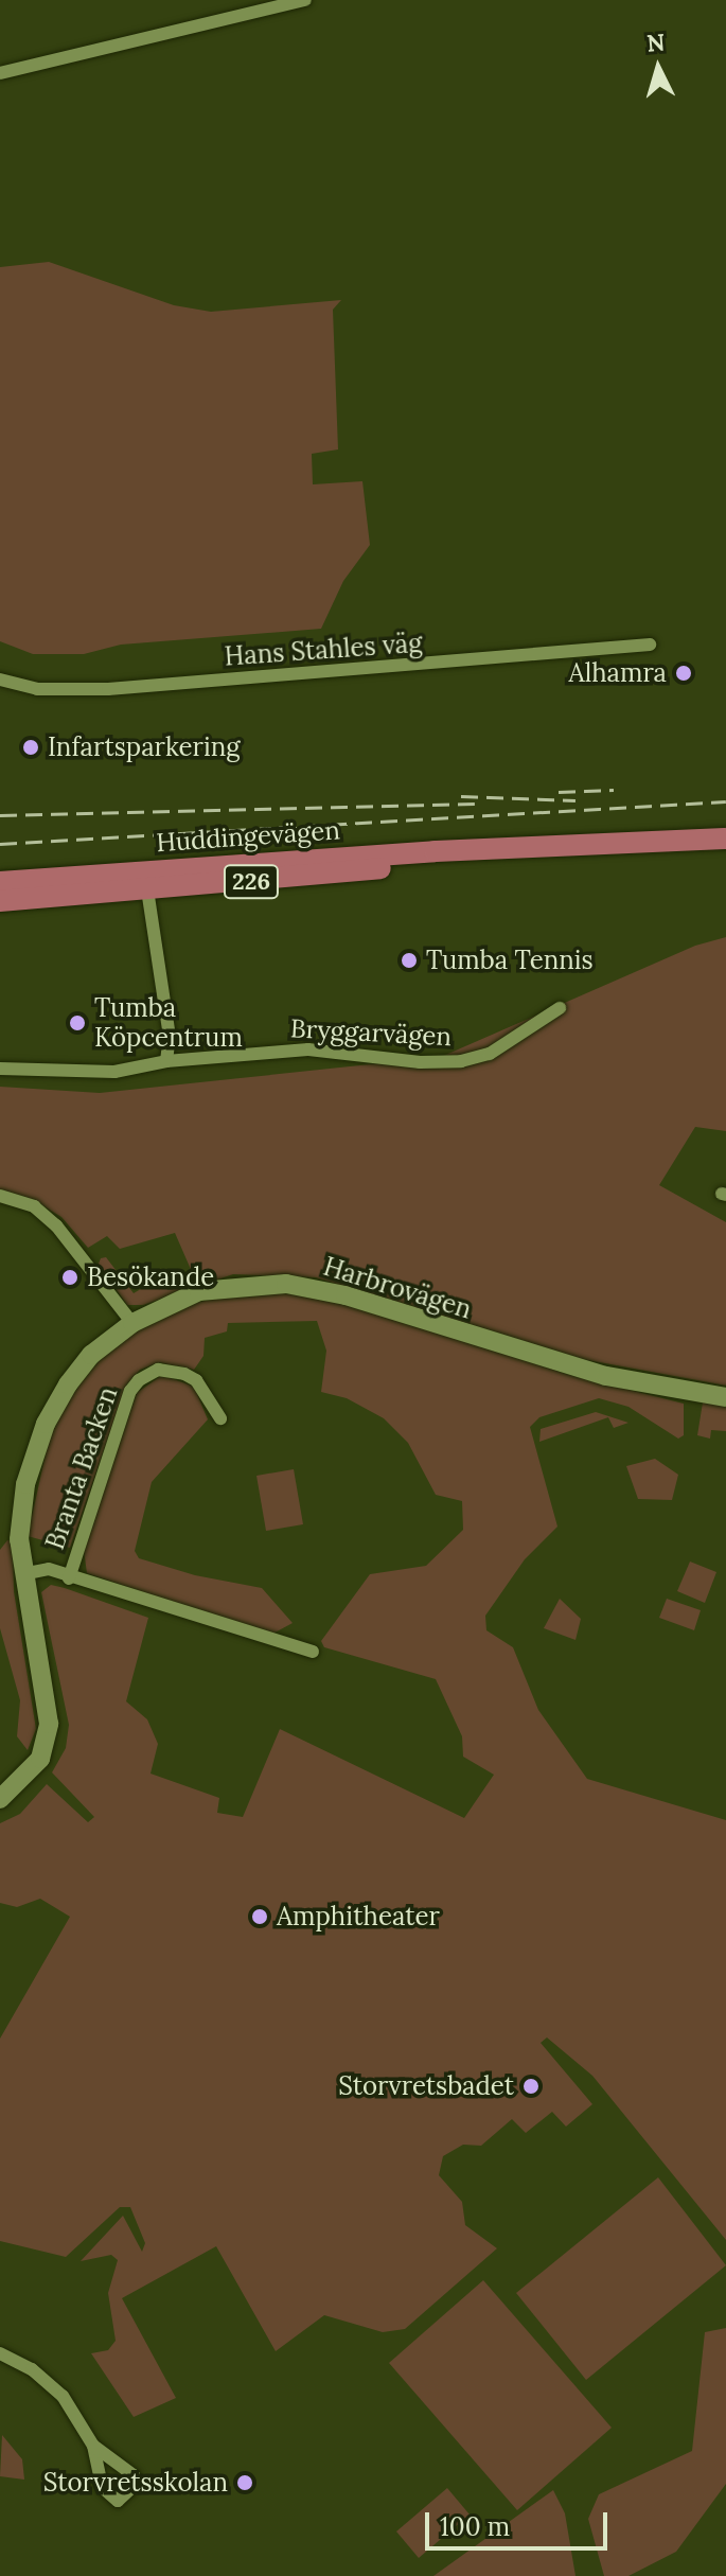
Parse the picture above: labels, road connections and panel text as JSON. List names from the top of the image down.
{
  "streets": {
    "main road": ["Huddingevägen", "226"],
    "street": [
      "Hans Stahles väg",
      "Bryggarvägen",
      "Harbrovägen",
      "Branta Backen"
    ]
  },
  "crossings": [
    ["Harbrovägen", "Branta Backen"]
  ],
  "places": [
    "Alhamra",
    "Infartsparkering",
    "Tumba Tennis",
    "Tumba Köpcentrum",
    "Besökande",
    "Amphitheater",
    "Storvretsbadet",
    "Storvretsskolan"
  ],
  "scale_bar": "100 m",
  "north": "top"
}
